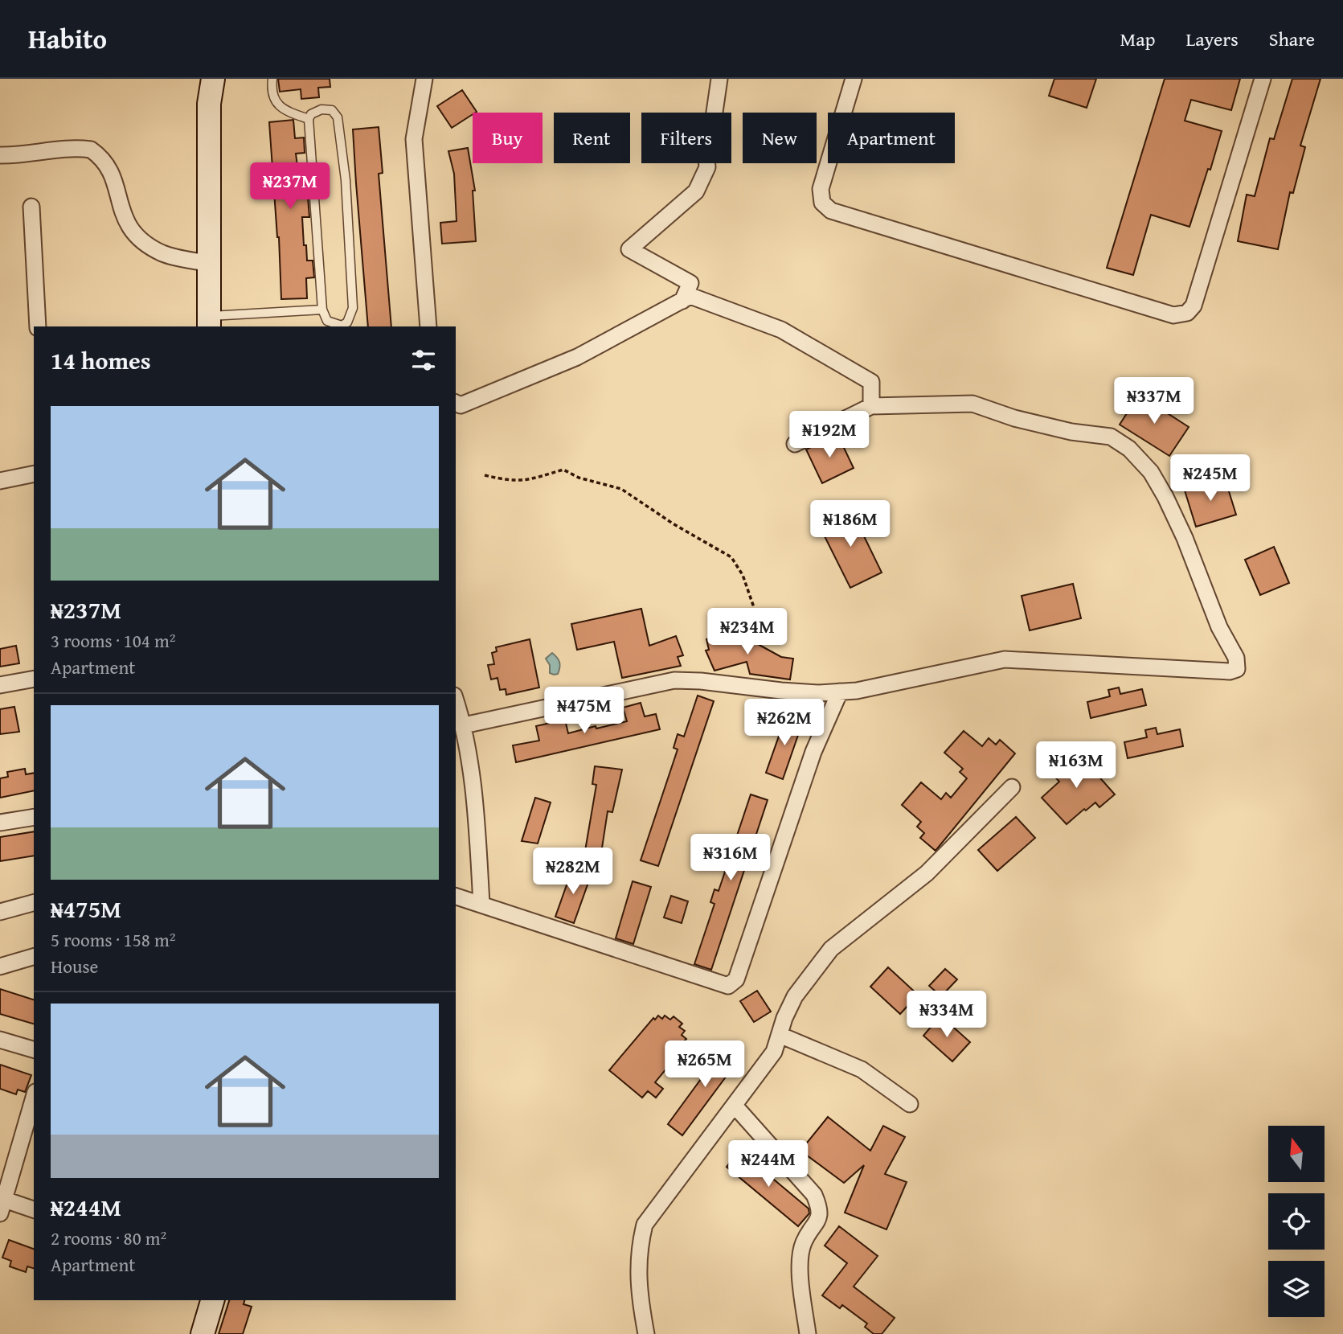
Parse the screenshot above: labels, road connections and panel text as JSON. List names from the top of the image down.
{
  "north": "top",
  "page": {
    "header": "Habito",
    "nav": ["Map", "Layers", "Share"],
    "chip": [
      "Buy",
      "Rent",
      "Filters",
      "New",
      "Apartment"
    ],
    "price": [
      "₦237M",
      "₦337M",
      "₦192M",
      "₦245M",
      "₦186M",
      "₦234M",
      "₦475M",
      "₦262M",
      "₦163M",
      "₦316M",
      "₦282M",
      "₦334M",
      "₦265M",
      "₦244M"
    ],
    "heading": "14 homes",
    "list": [
      {
        "name": "₦237M",
        "note": "3 rooms · 104 m² · Apartment"
      },
      {
        "name": "₦475M",
        "note": "5 rooms · 158 m² · House"
      },
      {
        "name": "₦244M",
        "note": "2 rooms · 80 m² · Apartment"
      }
    ]
  }
}
